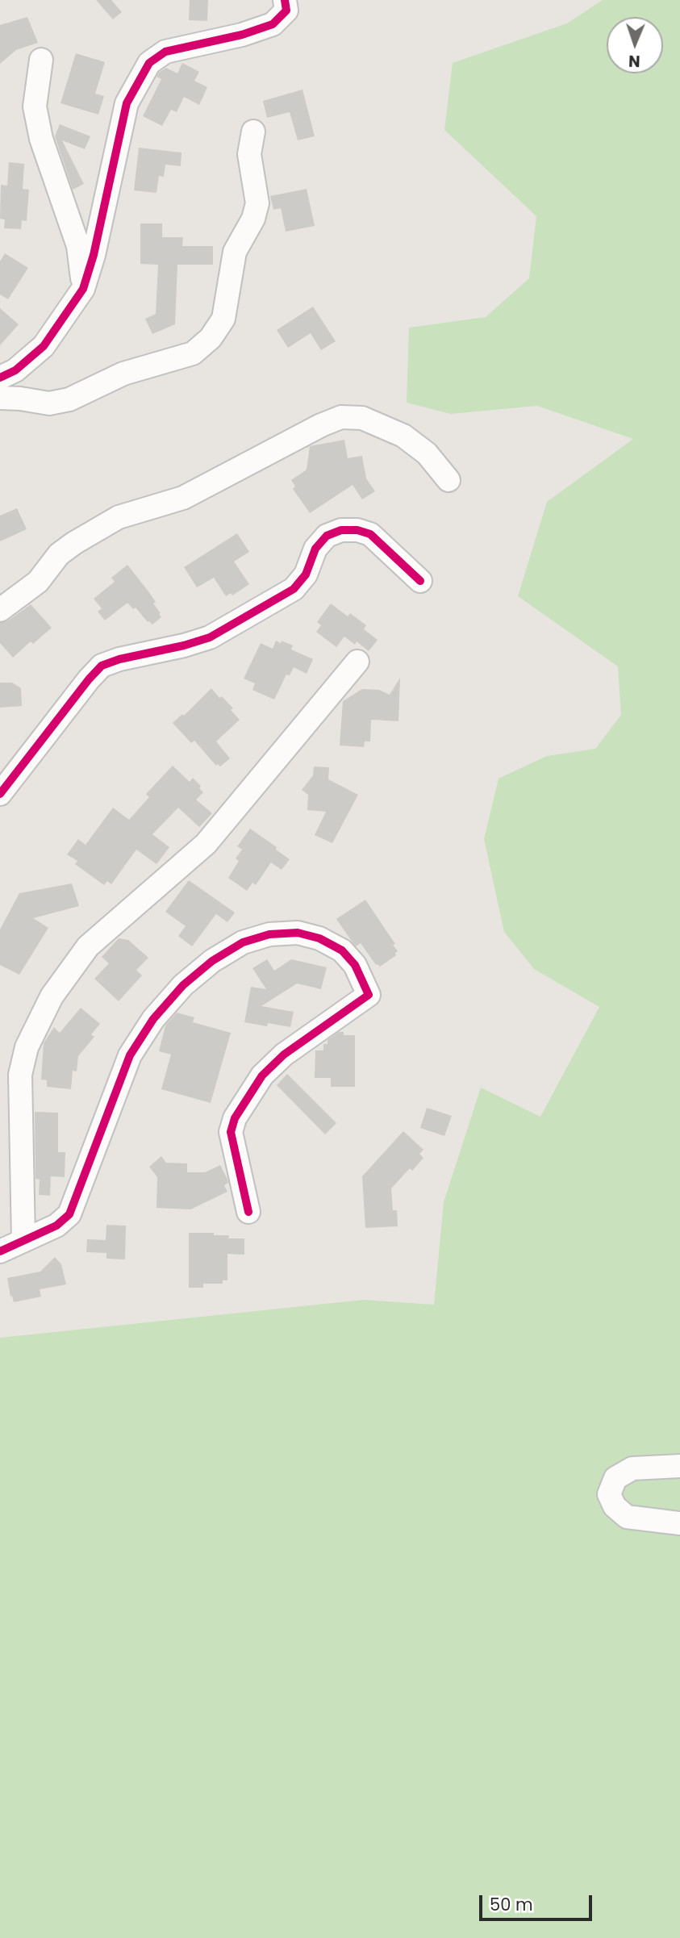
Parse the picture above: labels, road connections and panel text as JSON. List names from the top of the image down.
{
  "scale_bar": "50 m",
  "north": "bottom"
}
